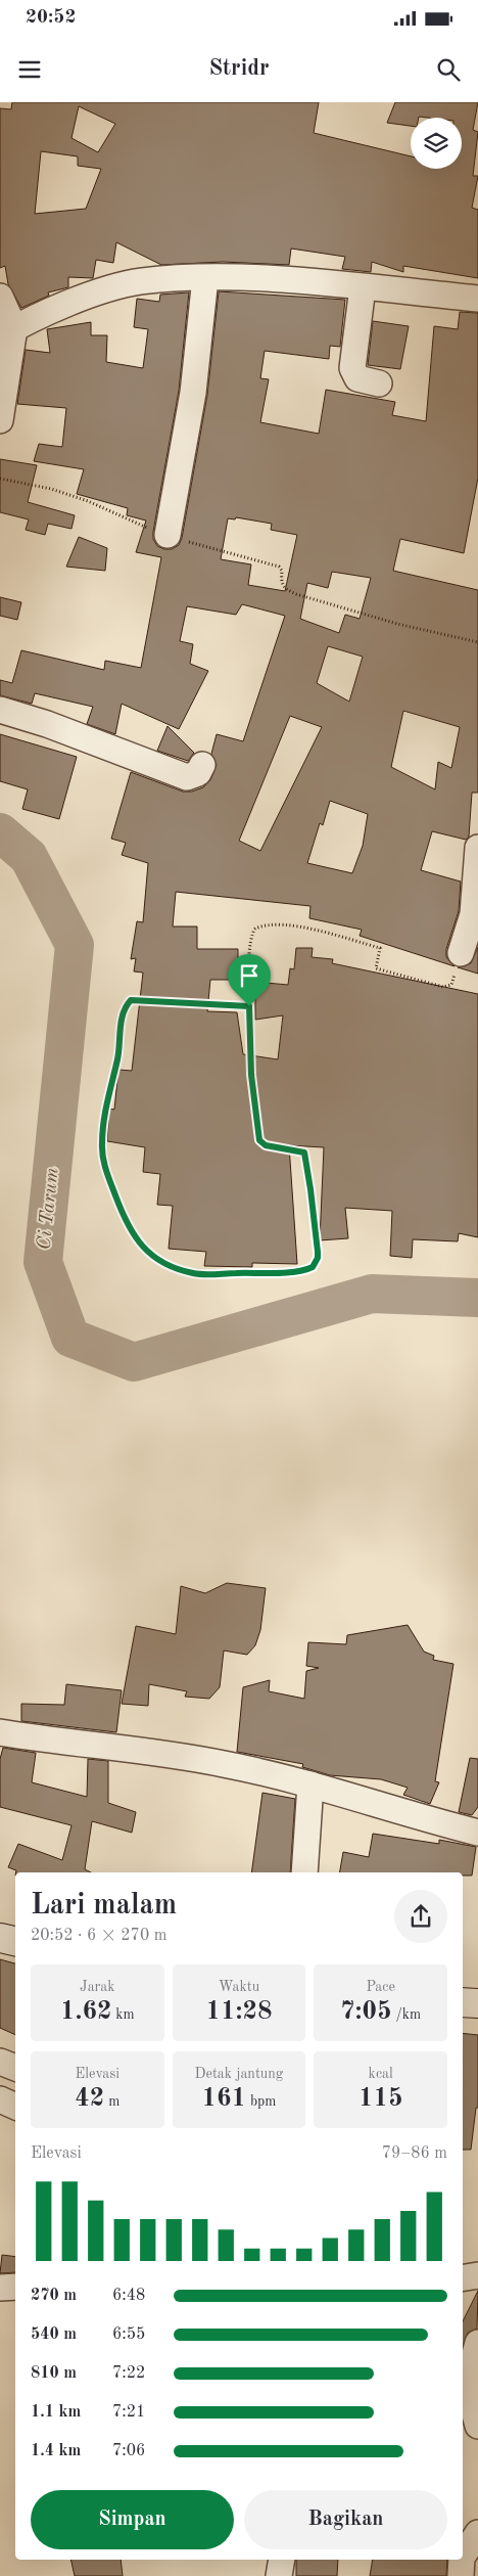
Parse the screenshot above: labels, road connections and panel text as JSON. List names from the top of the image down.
{
  "water": ["Ci Tarum"],
  "page": {
    "status": "20:52",
    "header": "Stridr",
    "heading": ["Lari malam", "20:52 · 6 × 270 m"],
    "stats": [
      ["Jarak", "1.62 km"],
      ["Waktu", "11:28"],
      ["Pace", "7:05 /km"],
      ["Elevasi", "42 m"],
      ["Detak jantung", "161 bpm"],
      ["kcal", "115"]
    ],
    "chart": ["Elevasi", "79–86 m"],
    "list": [
      {
        "name": "270 m",
        "note": "6:48"
      },
      {
        "name": "540 m",
        "note": "6:55"
      },
      {
        "name": "810 m",
        "note": "7:22"
      },
      {
        "name": "1.1 km",
        "note": "7:21"
      },
      {
        "name": "1.4 km",
        "note": "7:06"
      }
    ],
    "buttons": ["Simpan", "Bagikan"]
  }
}
